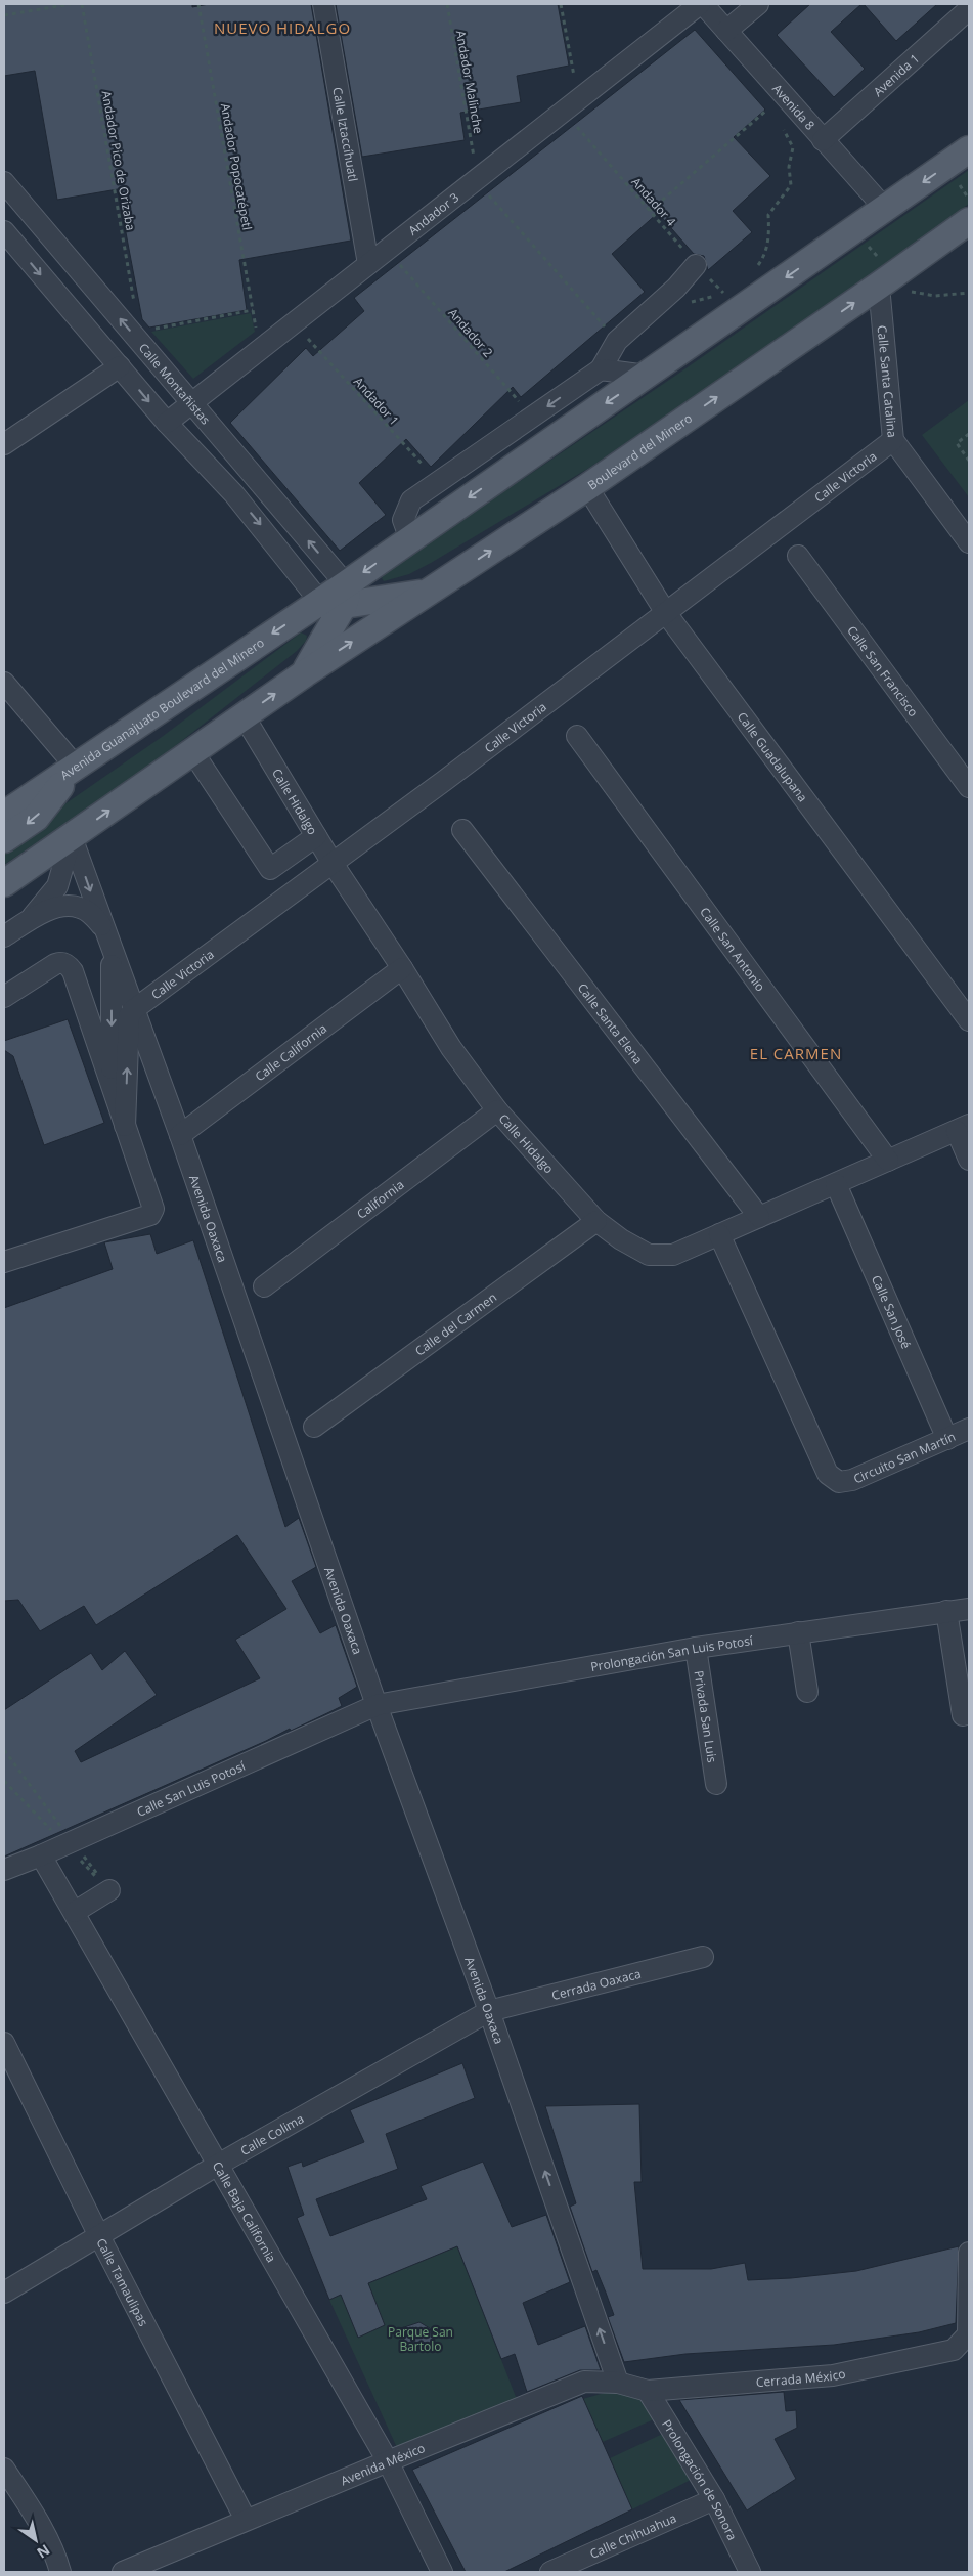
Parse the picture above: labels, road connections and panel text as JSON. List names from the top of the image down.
{
  "streets": {
    "main road": ["Boulevard del Minero", "Avenida Guanajuato Boulevard del Minero"],
    "street": [
      "Avenida 1",
      "Avenida 8",
      "Calle Iztaccíhuatl",
      "Andador 3",
      "Calle Santa Catalina",
      "Calle Montañistas",
      "Calle Victoria",
      "Calle San Francisco",
      "Calle Guadalupana",
      "Calle Hidalgo",
      "Calle San Antonio",
      "Calle Santa Elena",
      "Calle California",
      "California",
      "Avenida Oaxaca",
      "Calle San José",
      "Calle del Carmen",
      "Circuito San Martín",
      "Prolongación San Luis Potosí",
      "Privada San Luis",
      "Calle San Luis Potosí",
      "Cerrada Oaxaca",
      "Calle Colima",
      "Calle Baja California",
      "Calle Tamaulipas",
      "Cerrada México",
      "Avenida México",
      "Prolongación de Sonora",
      "Calle Chihuahua"
    ],
    "path": [
      "Andador Malinche",
      "Andador Pico de Orizaba",
      "Andador Popocatépetl",
      "Andador 4",
      "Andador 2",
      "Andador 1"
    ]
  },
  "crossings": [
    ["Avenida 1", "Avenida 8"],
    ["Avenida 8", "Andador 3"],
    ["Calle Iztaccíhuatl", "Andador 3"],
    ["Andador 3", "Calle Montañistas"],
    ["Calle Santa Catalina", "Boulevard del Minero"],
    ["Calle Santa Catalina", "Calle Victoria"],
    ["Calle Montañistas", "Avenida Guanajuato Boulevard del Minero"],
    ["Boulevard del Minero", "Calle Guadalupana"],
    ["Calle Victoria", "Calle Guadalupana"],
    ["Calle Victoria", "Calle Hidalgo"],
    ["Calle Victoria", "Avenida Oaxaca"],
    ["Calle Hidalgo", "Calle San Antonio"],
    ["Calle Hidalgo", "Calle Santa Elena"],
    ["Calle Hidalgo", "Calle California"],
    ["Calle Hidalgo", "California"],
    ["Calle Hidalgo", "Calle San José"],
    ["Calle Hidalgo", "Calle del Carmen"],
    ["Calle Hidalgo", "Circuito San Martín"],
    ["Calle California", "Avenida Oaxaca"],
    ["Avenida Oaxaca", "Prolongación San Luis Potosí"],
    ["Avenida Oaxaca", "Calle San Luis Potosí"],
    ["Avenida Oaxaca", "Cerrada Oaxaca"],
    ["Avenida Oaxaca", "Calle Colima"],
    ["Avenida Oaxaca", "Avenida México"],
    ["Calle San José", "Circuito San Martín"],
    ["Prolongación San Luis Potosí", "Privada San Luis"],
    ["Prolongación San Luis Potosí", "Calle San Luis Potosí"],
    ["Calle San Luis Potosí", "Calle Baja California"],
    ["Cerrada Oaxaca", "Calle Colima"],
    ["Calle Colima", "Calle Baja California"],
    ["Calle Colima", "Calle Tamaulipas"],
    ["Calle Baja California", "Avenida México"],
    ["Calle Tamaulipas", "Avenida México"],
    ["Cerrada México", "Avenida México"],
    ["Cerrada México", "Prolongación de Sonora"],
    ["Avenida México", "Prolongación de Sonora"],
    ["Prolongación de Sonora", "Calle Chihuahua"]
  ],
  "districts": ["NUEVO HIDALGO", "EL CARMEN"],
  "parks": ["Parque San Bartolo"],
  "north": "bottom right"
}
